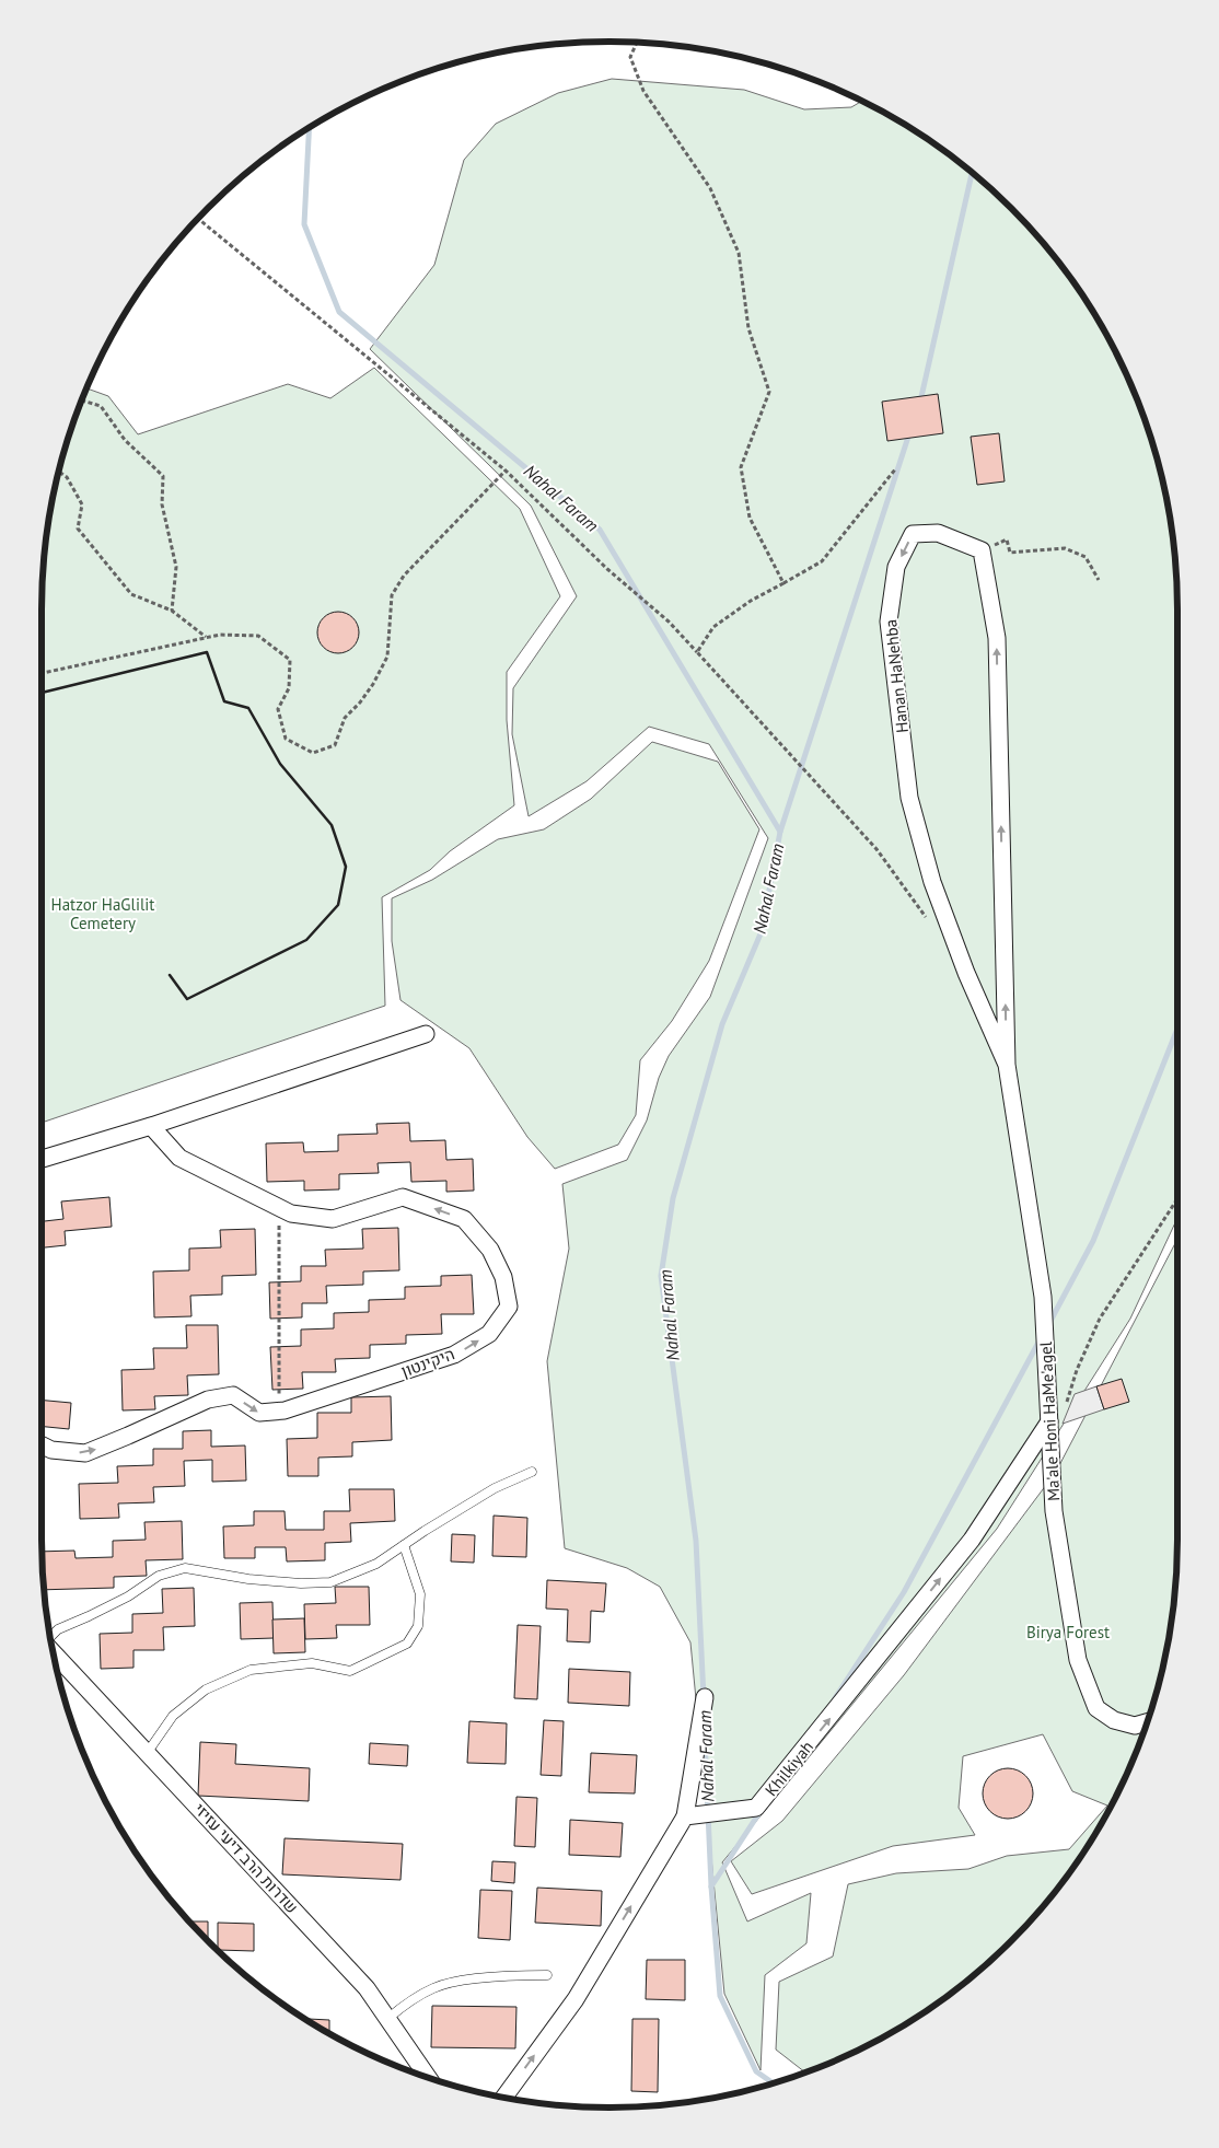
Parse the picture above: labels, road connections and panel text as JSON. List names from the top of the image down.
{
  "streets": {
    "street": [
      "Hanan HaNehba",
      "היקינטון",
      "Ma'ale Honi HaMe'agel",
      "Khilkiyah",
      "שדרות הרב דיעי עזיזי"
    ]
  },
  "crossings": [
    ["Hanan HaNehba", "Ma'ale Honi HaMe'agel"],
    ["Ma'ale Honi HaMe'agel", "Khilkiyah"]
  ],
  "one_way": ["Khilkiyah"],
  "water": ["Nahal Faram"],
  "parks": ["Hatzor HaGlilit Cemetery", "Birya Forest"]
}
